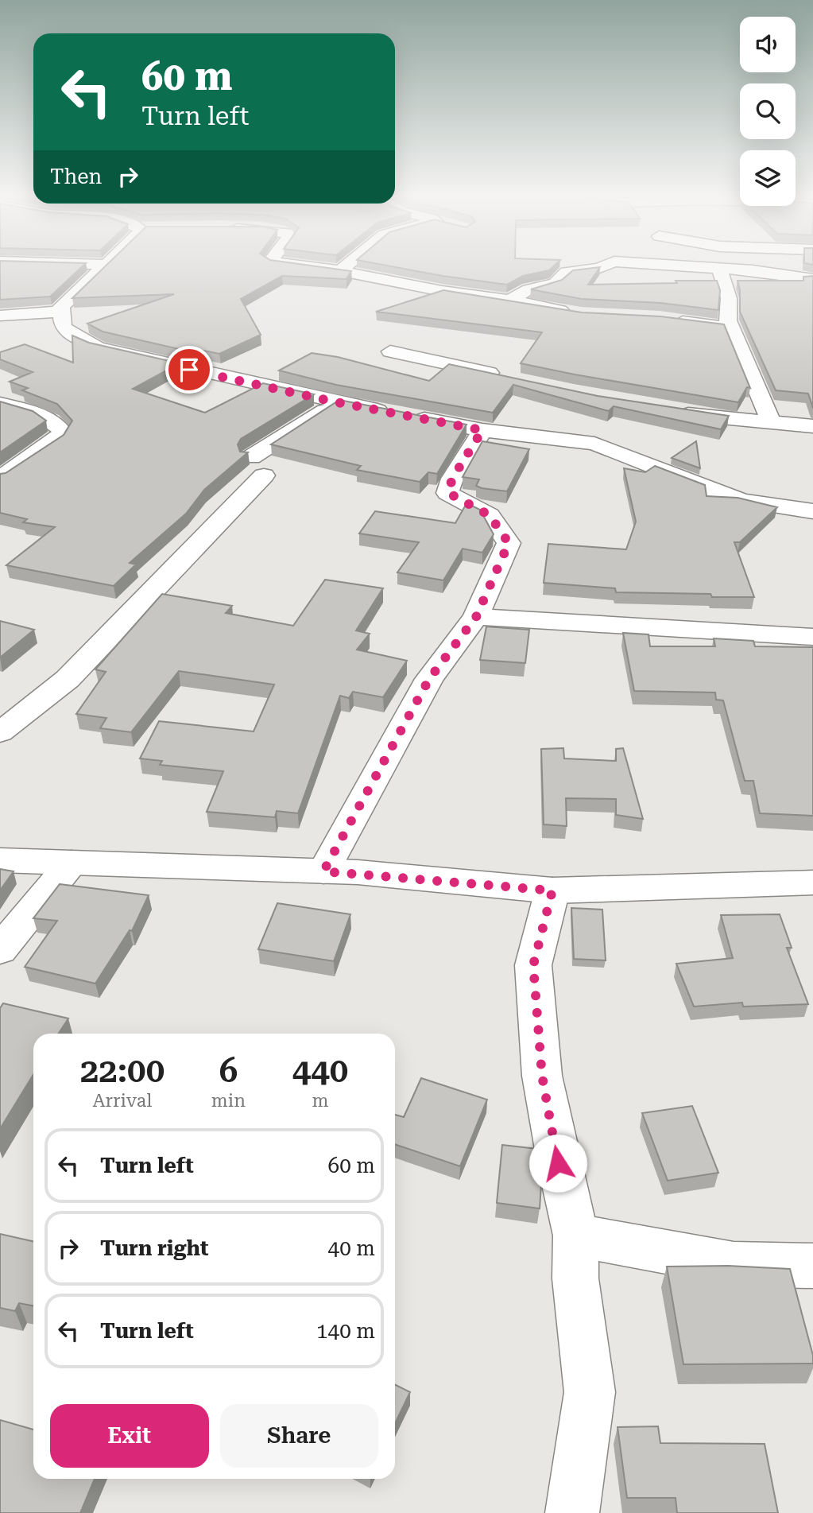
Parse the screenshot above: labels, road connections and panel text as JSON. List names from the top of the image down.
{
  "page": {
    "turn": ["60 m", "Turn left"],
    "then": "Then",
    "eta": [
      "22:00",
      "Arrival",
      "6",
      "min",
      "440",
      "m"
    ],
    "list": [
      {
        "name": "Turn left",
        "value": "60 m"
      },
      {
        "name": "Turn right",
        "value": "40 m"
      },
      {
        "name": "Turn left",
        "value": "140 m"
      }
    ],
    "buttons": ["Exit", "Share"]
  }
}
